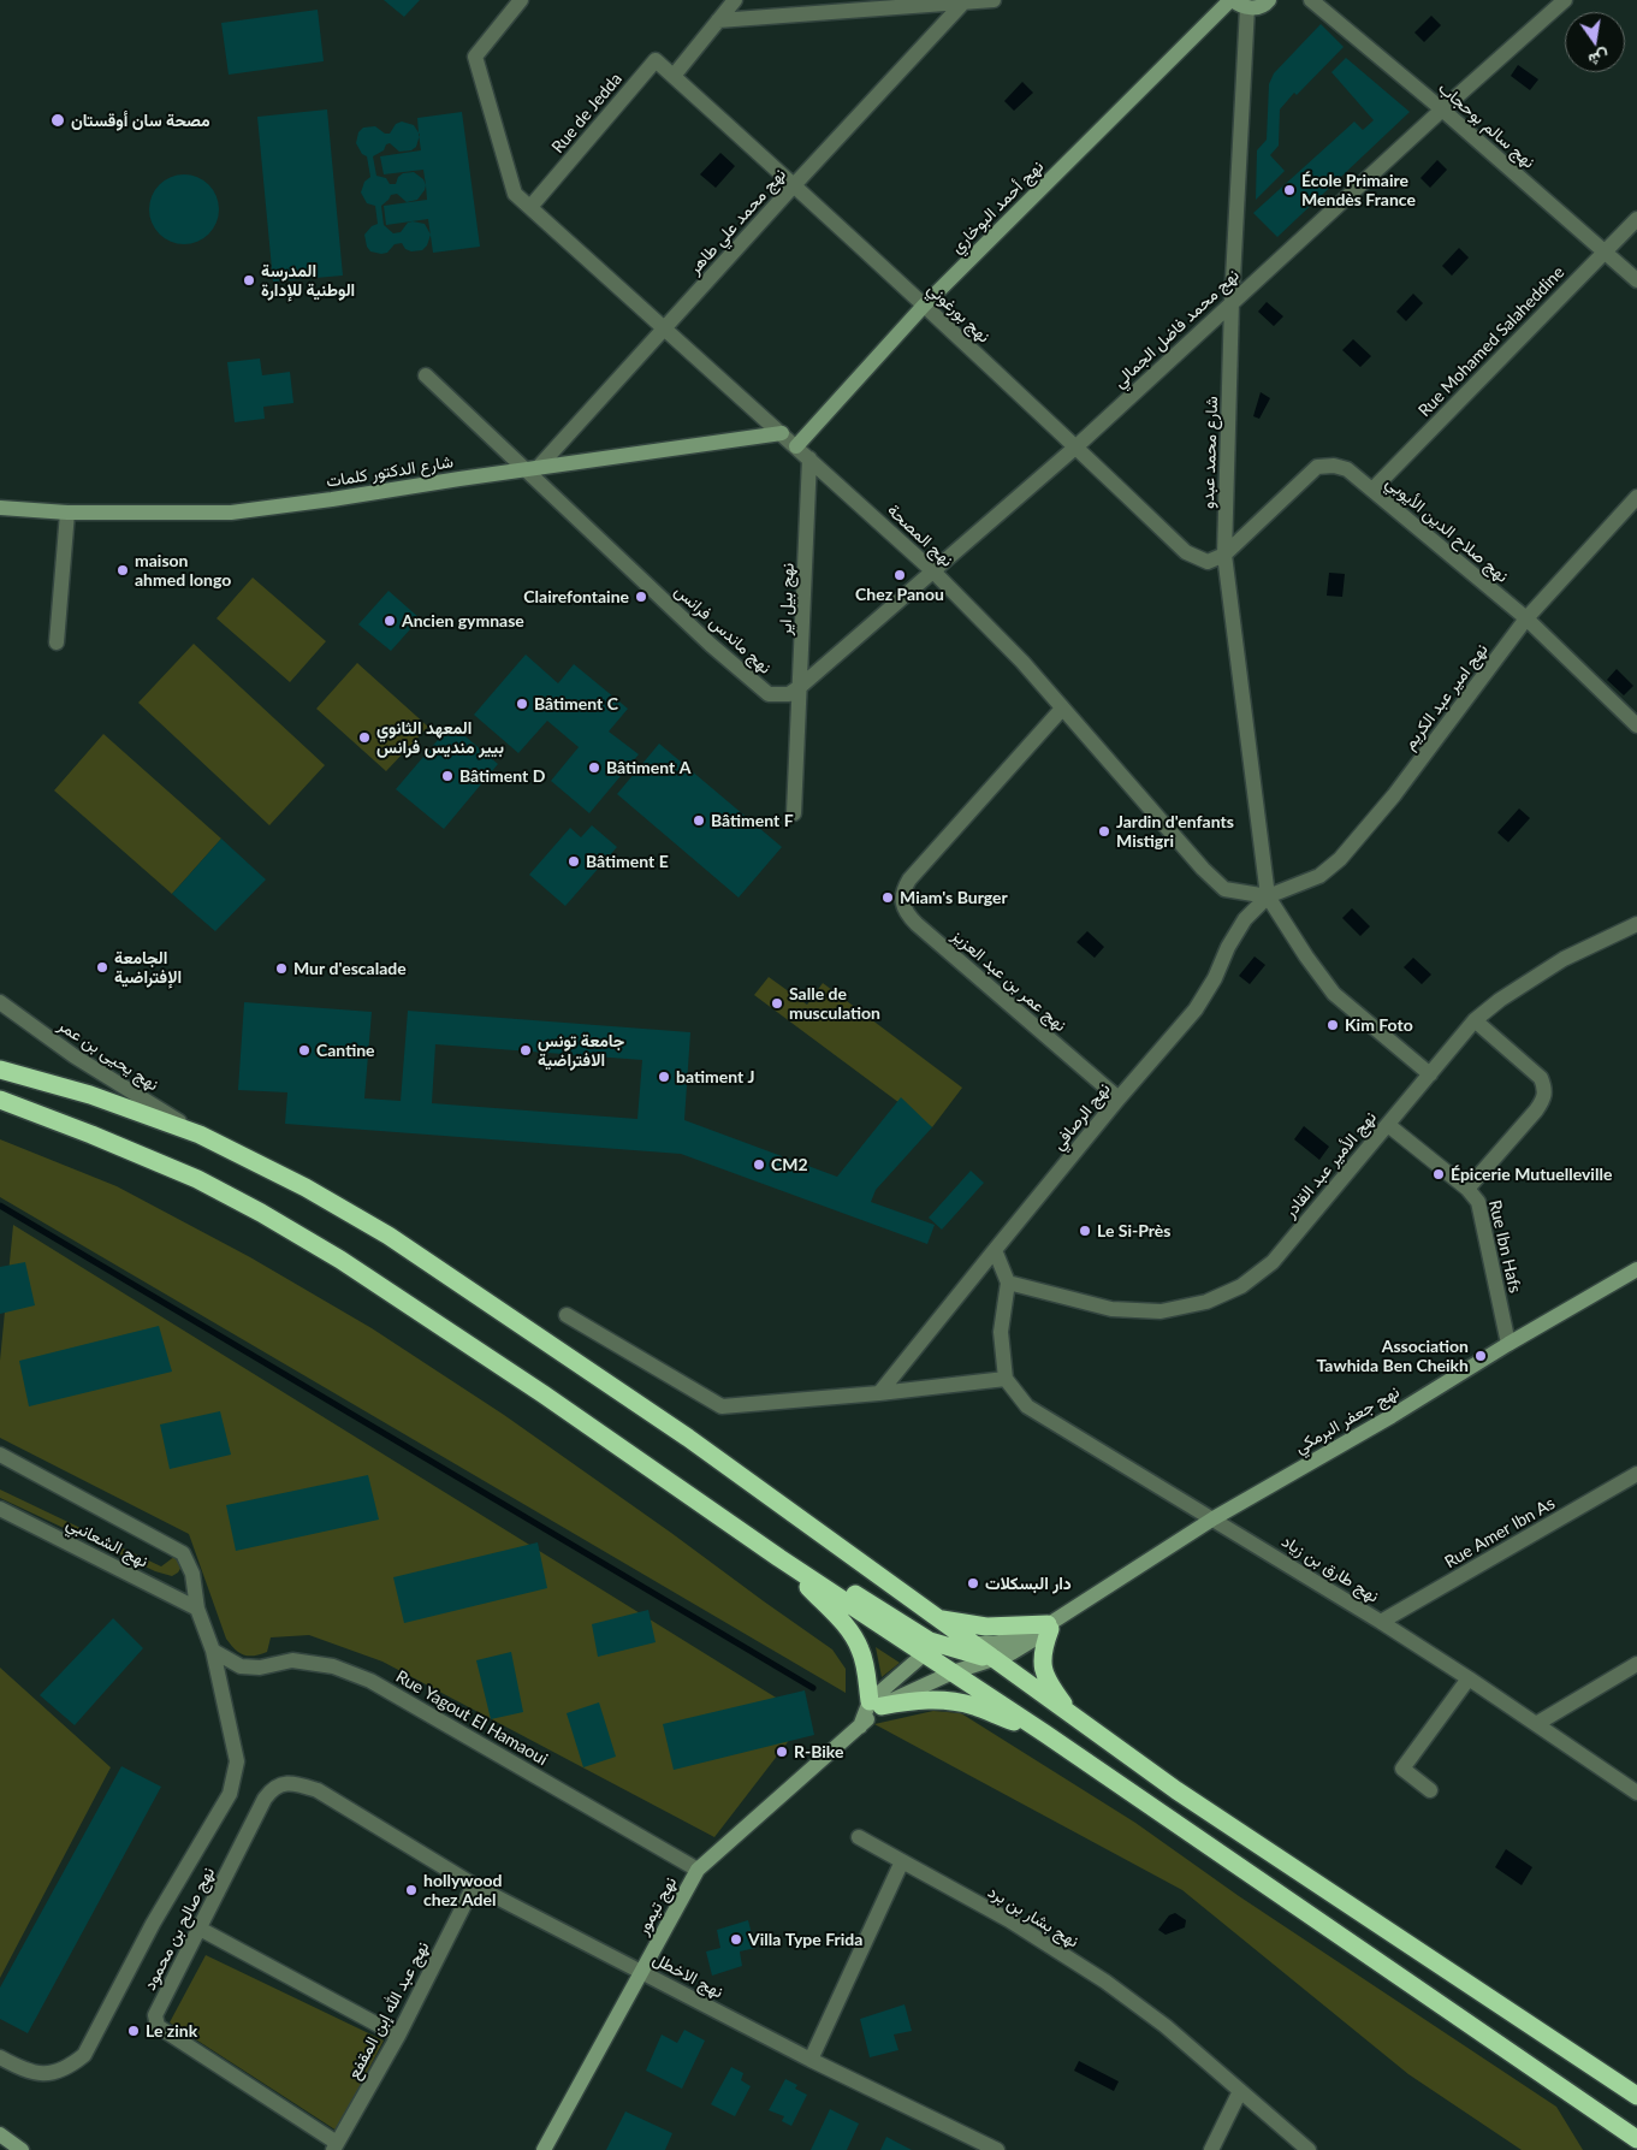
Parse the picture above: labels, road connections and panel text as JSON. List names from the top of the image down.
{
  "streets": {
    "street": [
      "Rue de Jedda",
      "نهج سالم بوحجاب",
      "نهج أحمد البوخاري",
      "نهج محمد علي طاهر",
      "نهج بورغوني",
      "نهج محمد فاضل الجمالي",
      "Rue Mohamed Salaheddine",
      "شارع محمد عبدو",
      "شارع الدكتور كلمات",
      "نهج صلاح الدين الأيوبي",
      "نهج المصحة",
      "نهج بيل اير",
      "نهج ماندس فرانس",
      "نهج امير عبد الكريم",
      "نهج عمر بن عبد العزيز",
      "نهج يحيى بن عمر",
      "نهج الرصافي",
      "نهج الأمير عبد القادر",
      "Rue Ibn Hafs",
      "نهج جعفر البرمكي",
      "Rue Amer Ibn As",
      "نهج الشعانبي",
      "نهج طارق بن زياد",
      "Rue Yagout El Hamaoui",
      "نهج تيمور",
      "نهج بشار بن برد",
      "نهج صالح بن محمود",
      "نهج الاخطل",
      "نهج عبد الله إبن المقفع"
    ]
  },
  "crossings": [
    ["Rue de Jedda", "نهج بورغوني"],
    ["Rue de Jedda", "نهج المصحة"],
    ["نهج سالم بوحجاب", "نهج محمد فاضل الجمالي"],
    ["نهج سالم بوحجاب", "Rue Mohamed Salaheddine"],
    ["نهج أحمد البوخاري", "نهج بورغوني"],
    ["نهج أحمد البوخاري", "نهج المصحة"],
    ["نهج محمد علي طاهر", "نهج بورغوني"],
    ["نهج محمد علي طاهر", "شارع الدكتور كلمات"],
    ["نهج محمد علي طاهر", "نهج المصحة"],
    ["نهج محمد علي طاهر", "نهج ماندس فرانس"],
    ["نهج بورغوني", "نهج محمد فاضل الجمالي"],
    ["نهج بورغوني", "شارع محمد عبدو"],
    ["نهج بورغوني", "نهج صلاح الدين الأيوبي"],
    ["نهج محمد فاضل الجمالي", "شارع محمد عبدو"],
    ["نهج محمد فاضل الجمالي", "نهج المصحة"],
    ["نهج محمد فاضل الجمالي", "نهج ماندس فرانس"],
    ["Rue Mohamed Salaheddine", "نهج صلاح الدين الأيوبي"],
    ["شارع محمد عبدو", "نهج صلاح الدين الأيوبي"],
    ["شارع محمد عبدو", "نهج المصحة"],
    ["شارع محمد عبدو", "نهج امير عبد الكريم"],
    ["شارع محمد عبدو", "نهج الرصافي"],
    ["شارع الدكتور كلمات", "نهج المصحة"],
    ["شارع الدكتور كلمات", "نهج ماندس فرانس"],
    ["نهج صلاح الدين الأيوبي", "نهج امير عبد الكريم"],
    ["نهج المصحة", "نهج بيل اير"],
    ["نهج المصحة", "نهج ماندس فرانس"],
    ["نهج المصحة", "نهج امير عبد الكريم"],
    ["نهج المصحة", "نهج عمر بن عبد العزيز"],
    ["نهج المصحة", "نهج الرصافي"],
    ["نهج بيل اير", "نهج ماندس فرانس"],
    ["نهج امير عبد الكريم", "نهج الرصافي"],
    ["نهج عمر بن عبد العزيز", "نهج الرصافي"],
    ["نهج الأمير عبد القادر", "Rue Ibn Hafs"],
    ["Rue Ibn Hafs", "نهج جعفر البرمكي"],
    ["نهج جعفر البرمكي", "نهج طارق بن زياد"],
    ["نهج جعفر البرمكي", "نهج تيمور"],
    ["Rue Amer Ibn As", "نهج طارق بن زياد"],
    ["Rue Yagout El Hamaoui", "نهج تيمور"],
    ["نهج تيمور", "نهج الاخطل"],
    ["نهج صالح بن محمود", "نهج الاخطل"],
    ["نهج صالح بن محمود", "نهج عبد الله إبن المقفع"],
    ["نهج الاخطل", "نهج عبد الله إبن المقفع"]
  ],
  "places": [
    "مصحة سان أوقستان",
    "École Primaire Mendès France",
    "المدرسة الوطنية للإدارة",
    "maison ahmed longo",
    "Chez Panou",
    "Clairefontaine",
    "Ancien gymnase",
    "Bâtiment C",
    "المعهد الثانوي بيير منديس فرانس",
    "Bâtiment A",
    "Bâtiment D",
    "Bâtiment F",
    "Jardin d'enfants Mistigri",
    "Bâtiment E",
    "Miam's Burger",
    "الجامعة الإفتراضية",
    "Mur d'escalade",
    "Salle de musculation",
    "Kim Foto",
    "Cantine",
    "جامعة تونس الافتراضية",
    "batiment J",
    "CM2",
    "Épicerie Mutuelleville",
    "Le Si-Près",
    "Association Tawhida Ben Cheikh",
    "دار البسكلات",
    "R-Bike",
    "hollywood chez Adel",
    "Villa Type Frida",
    "Le zink"
  ],
  "north": "bottom"
}
